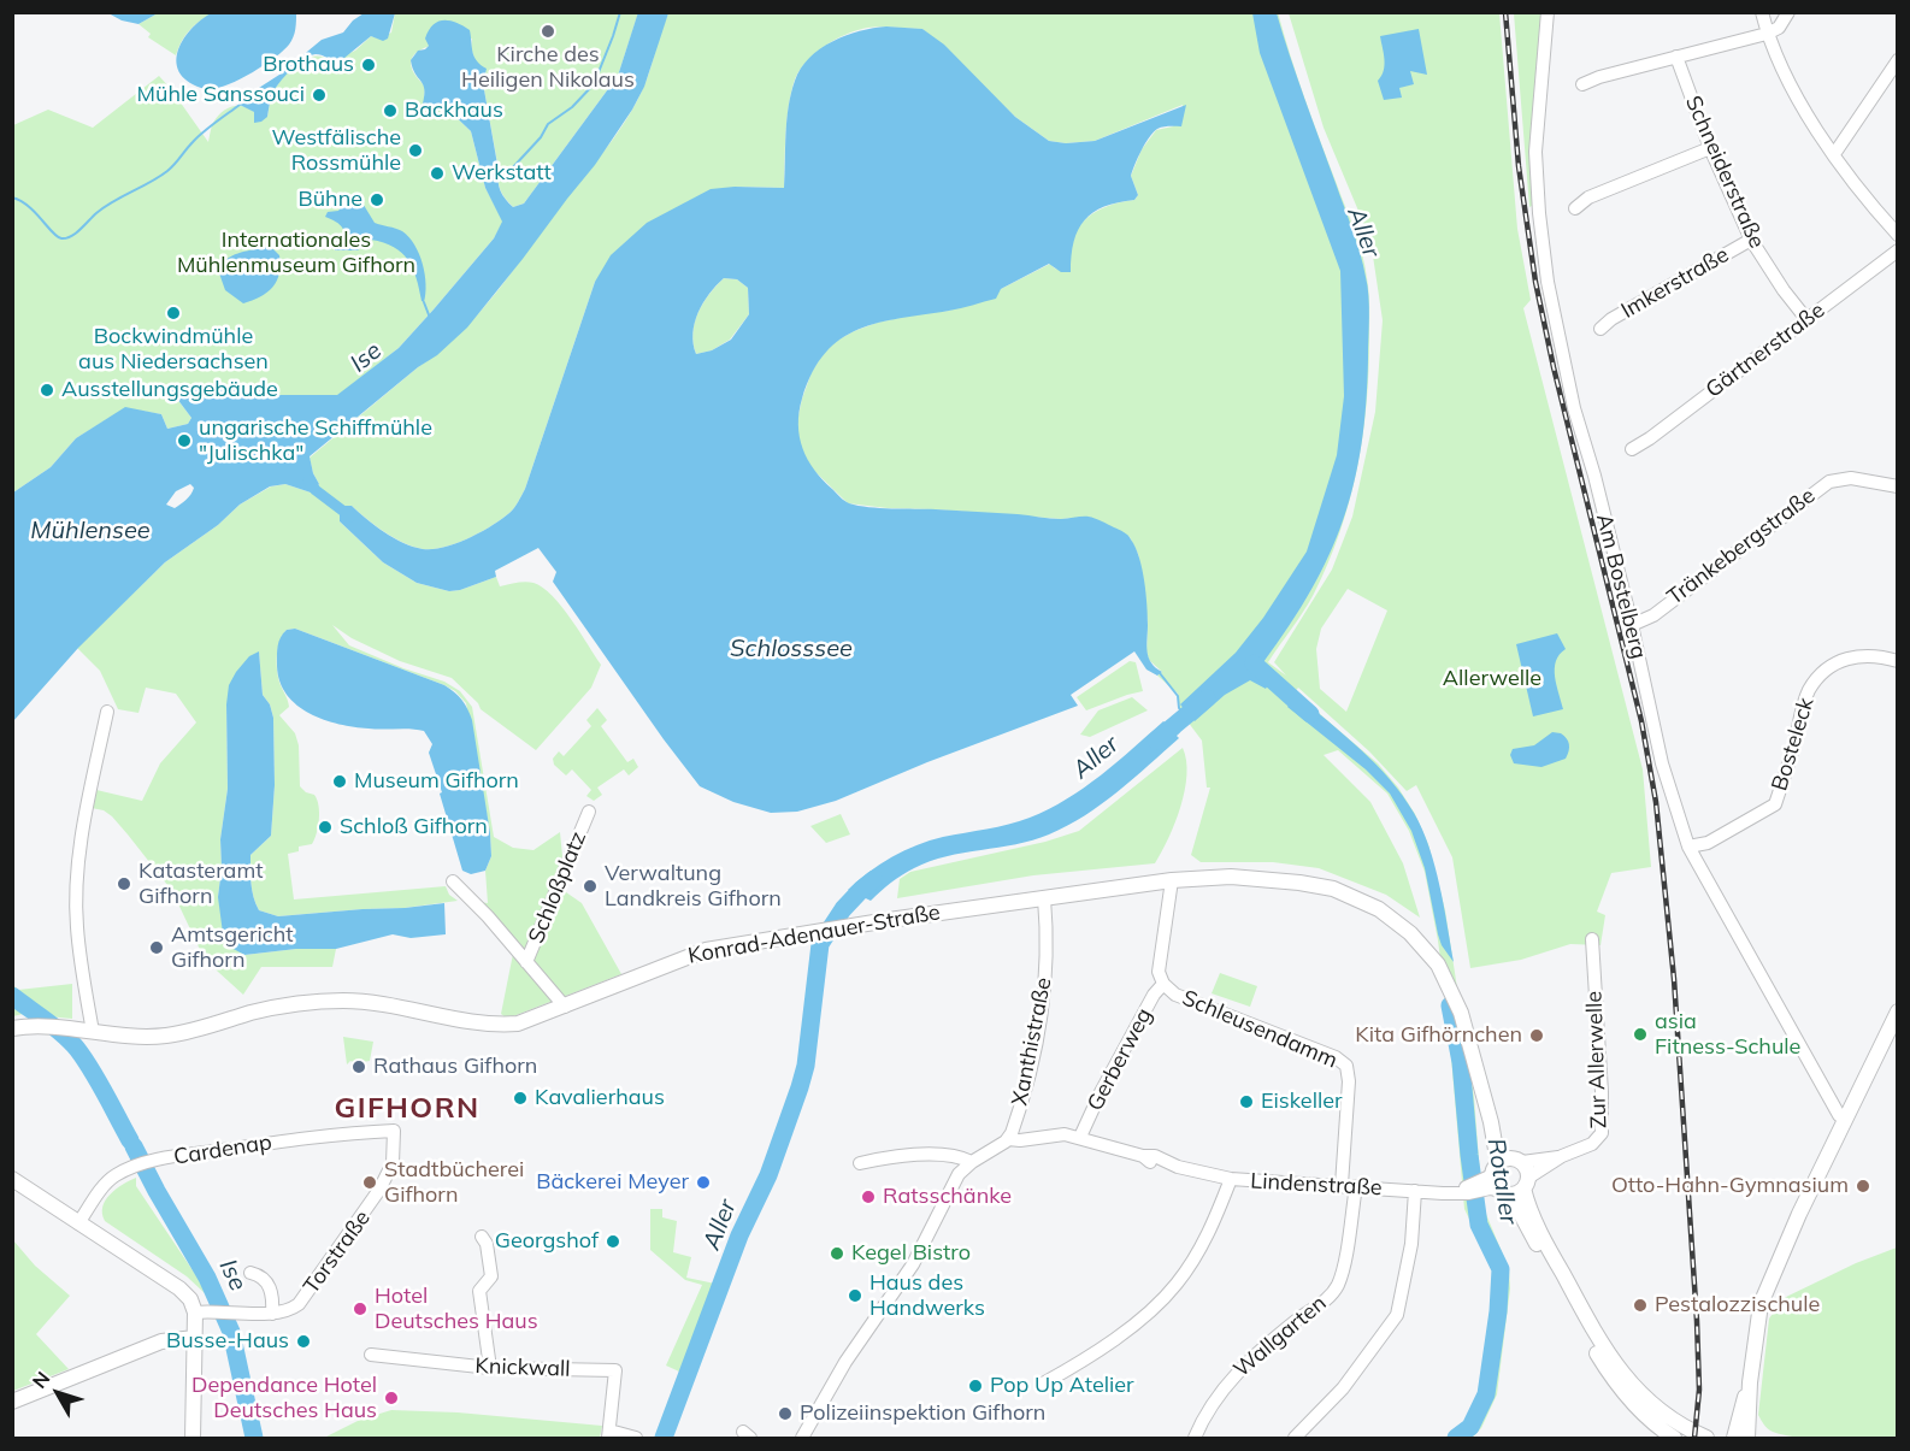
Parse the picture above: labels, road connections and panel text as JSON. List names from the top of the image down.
{
  "streets": {
    "street": [
      "Schneiderstraße",
      "Imkerstraße",
      "Gärtnerstraße",
      "Tränkebergstraße",
      "Am Bostelberg",
      "Bosteleck",
      "Schloßplatz",
      "Konrad-Adenauer-Straße",
      "Schleusendamm",
      "Xanthistraße",
      "Gerberweg",
      "Zur Allerwelle",
      "Cardenap",
      "Lindenstraße",
      "Torstraße",
      "Wallgarten",
      "Knickwall"
    ]
  },
  "crossings": [
    ["Schneiderstraße", "Imkerstraße"],
    ["Schneiderstraße", "Gärtnerstraße"],
    ["Tränkebergstraße", "Am Bostelberg"],
    ["Am Bostelberg", "Bosteleck"],
    ["Schloßplatz", "Konrad-Adenauer-Straße"],
    ["Konrad-Adenauer-Straße", "Schleusendamm"],
    ["Konrad-Adenauer-Straße", "Xanthistraße"],
    ["Konrad-Adenauer-Straße", "Zur Allerwelle"],
    ["Konrad-Adenauer-Straße", "Lindenstraße"],
    ["Schleusendamm", "Gerberweg"],
    ["Schleusendamm", "Lindenstraße"],
    ["Xanthistraße", "Lindenstraße"],
    ["Gerberweg", "Lindenstraße"],
    ["Zur Allerwelle", "Lindenstraße"],
    ["Cardenap", "Torstraße"],
    ["Lindenstraße", "Wallgarten"]
  ],
  "districts": ["GIFHORN"],
  "water": [
    "Aller",
    "Ise",
    "Mühlensee",
    "Schlosssee",
    "Rotaller"
  ],
  "parks": ["Internationales Mühlenmuseum Gifhorn", "Allerwelle"],
  "places": [
    "Kirche des Heiligen Nikolaus",
    "Brothaus",
    "Mühle Sanssouci",
    "Backhaus",
    "Westfälische Rossmühle",
    "Werkstatt",
    "Bühne",
    "Bockwindmühle aus Niedersachsen",
    "Ausstellungsgebäude",
    "ungarische Schiffmühle \"Julischka\"",
    "Museum Gifhorn",
    "Schloß Gifhorn",
    "Katasteramt Gifhorn",
    "Verwaltung Landkreis Gifhorn",
    "Amtsgericht Gifhorn",
    "asia Fitness-Schule",
    "Kita Gifhörnchen",
    "Rathaus Gifhorn",
    "Kavalierhaus",
    "Eiskeller",
    "Stadtbücherei Gifhorn",
    "Bäckerei Meyer",
    "Otto-Hahn-Gymnasium",
    "Ratsschänke",
    "Georgshof",
    "Kegel Bistro",
    "Haus des Handwerks",
    "Pestalozzischule",
    "Hotel Deutsches Haus",
    "Busse-Haus",
    "Pop Up Atelier",
    "Dependance Hotel Deutsches Haus",
    "Polizeiinspektion Gifhorn"
  ],
  "north": "top left"
}
